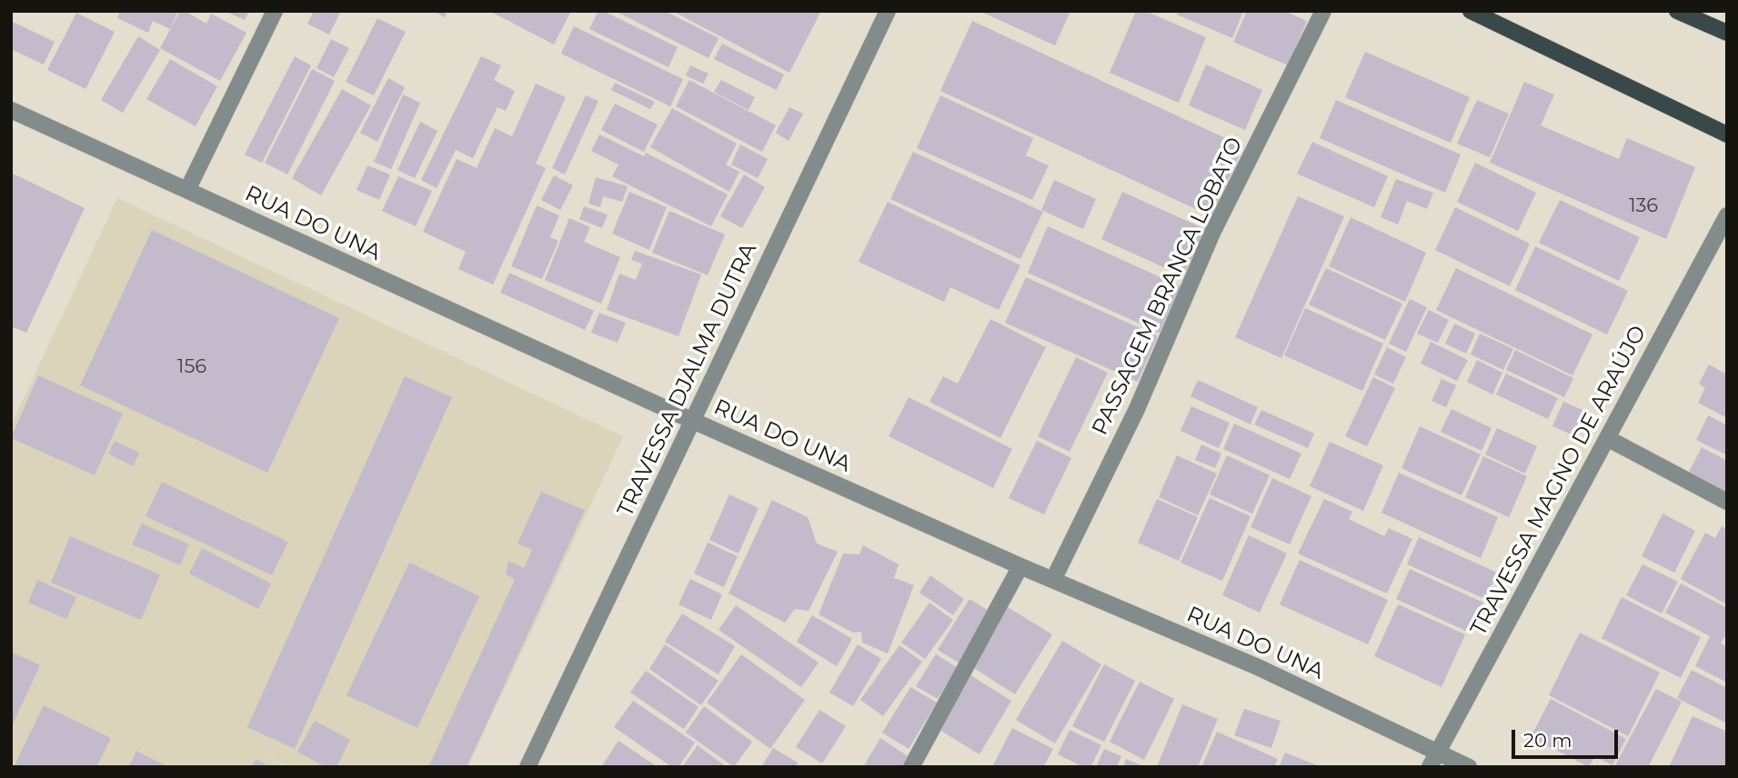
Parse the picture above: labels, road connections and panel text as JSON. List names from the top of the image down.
{
  "streets": {
    "street": [
      "RUA DO UNA",
      "PASSAGEM BRANCA LOBATO",
      "TRAVESSA DJALMA DUTRA",
      "TRAVESSA MAGNO DE ARAÚJO"
    ]
  },
  "crossings": [
    ["RUA DO UNA", "PASSAGEM BRANCA LOBATO"],
    ["RUA DO UNA", "TRAVESSA DJALMA DUTRA"],
    ["RUA DO UNA", "TRAVESSA MAGNO DE ARAÚJO"]
  ],
  "house_numbers": ["136", "156"],
  "scale_bar": "20 m"
}
